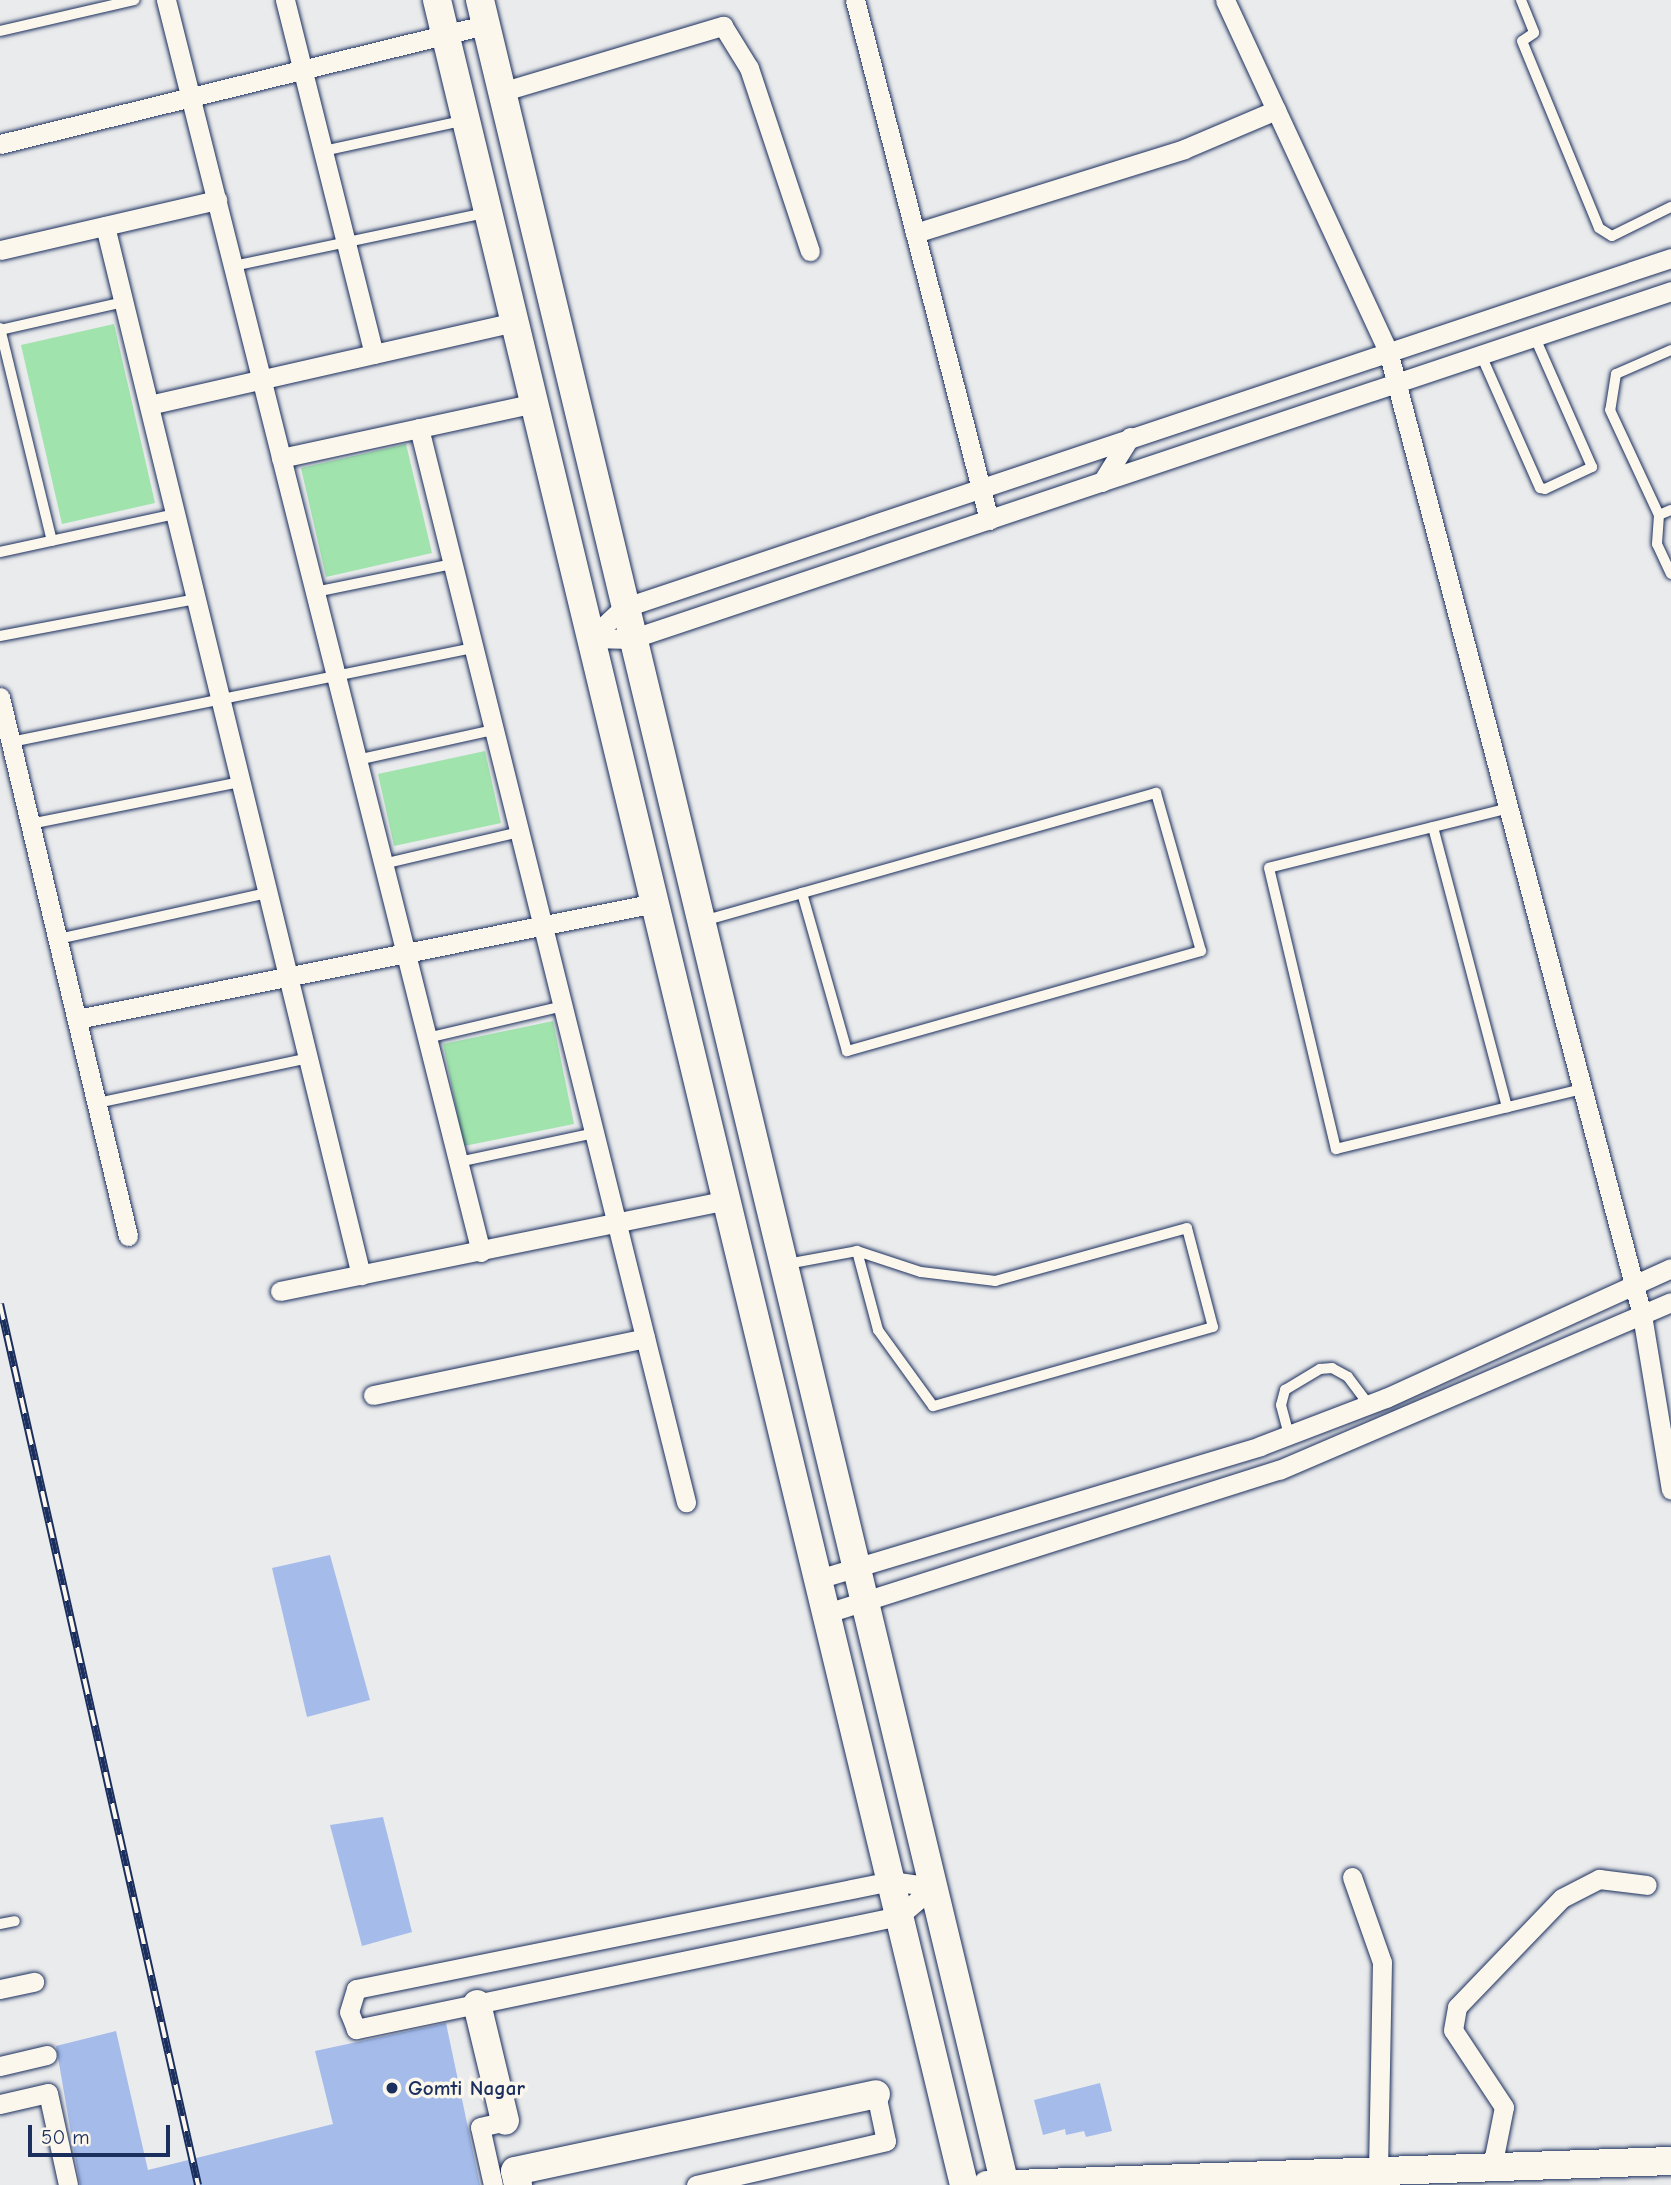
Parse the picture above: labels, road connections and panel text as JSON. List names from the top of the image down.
{
  "places": ["Gomti Nagar"],
  "scale_bar": "50 m"
}
